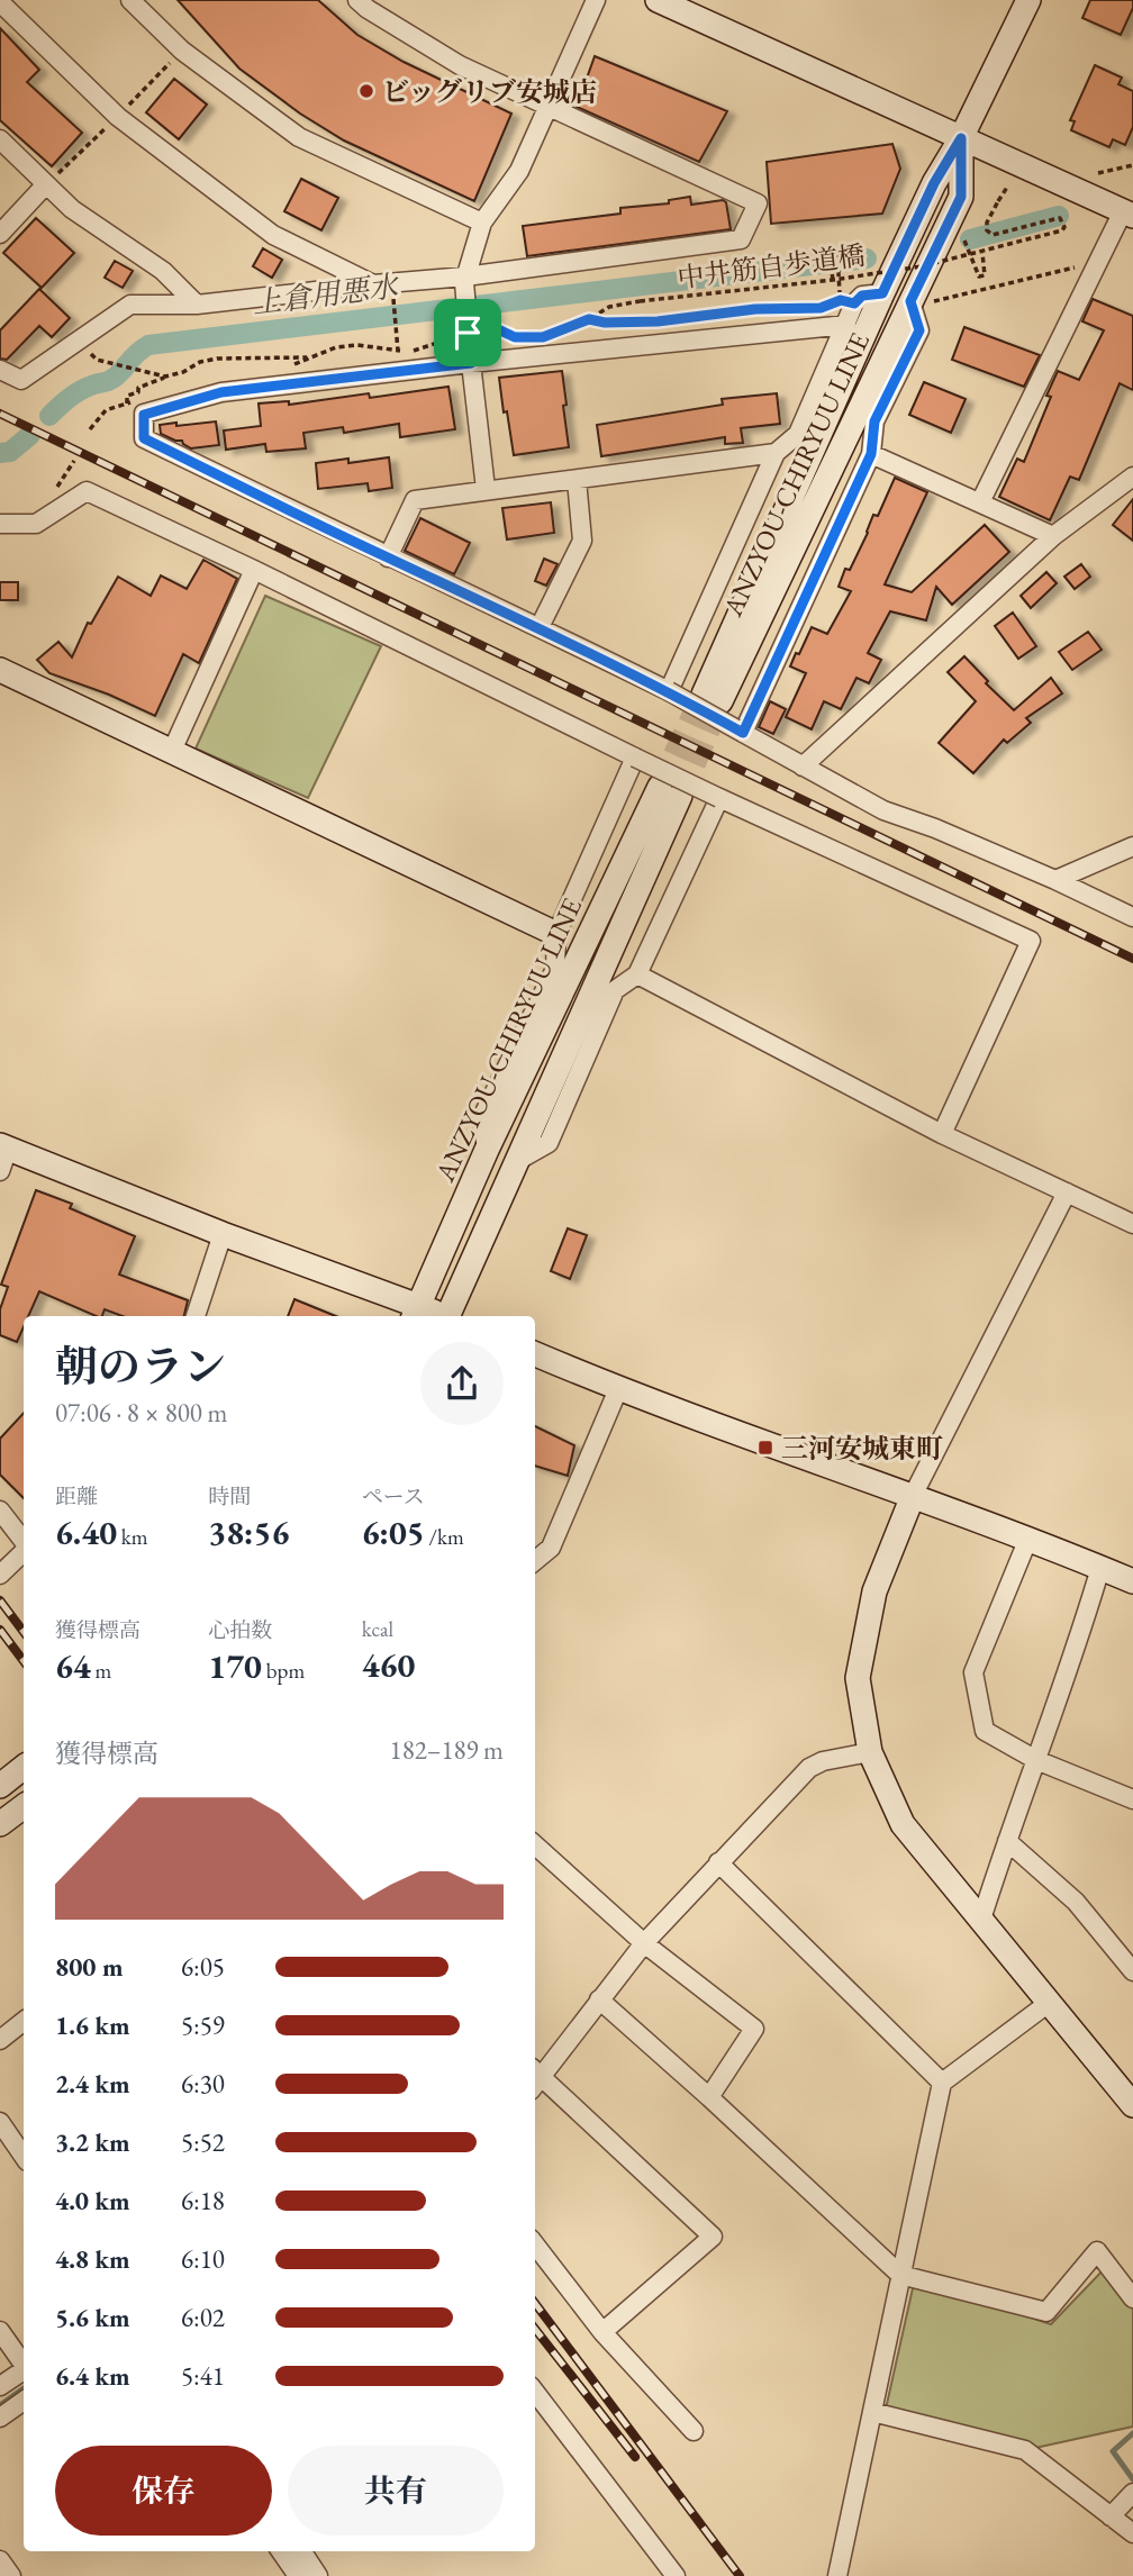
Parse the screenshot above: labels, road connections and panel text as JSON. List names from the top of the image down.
{
  "streets": {
    "main road": ["ANZYOU-CHIRYUU LINE"],
    "path": ["中井筋自歩道橋"]
  },
  "water": ["上倉用悪水"],
  "places": {
    "other": ["ビッグリブ安城店"],
    "transit": ["三河安城東町"]
  },
  "page": {
    "heading": ["朝のラン", "07:06 · 8 × 800 m"],
    "stats": [
      ["距離", "6.40 km"],
      ["時間", "38:56"],
      ["ペース", "6:05 /km"],
      ["獲得標高", "64 m"],
      ["心拍数", "170 bpm"],
      ["kcal", "460"]
    ],
    "chart": ["獲得標高", "182–189 m"],
    "list": [
      {
        "name": "800 m",
        "note": "6:05"
      },
      {
        "name": "1.6 km",
        "note": "5:59"
      },
      {
        "name": "2.4 km",
        "note": "6:30"
      },
      {
        "name": "3.2 km",
        "note": "5:52"
      },
      {
        "name": "4.0 km",
        "note": "6:18"
      },
      {
        "name": "4.8 km",
        "note": "6:10"
      },
      {
        "name": "5.6 km",
        "note": "6:02"
      },
      {
        "name": "6.4 km",
        "note": "5:41"
      }
    ],
    "buttons": ["保存", "共有"]
  }
}
